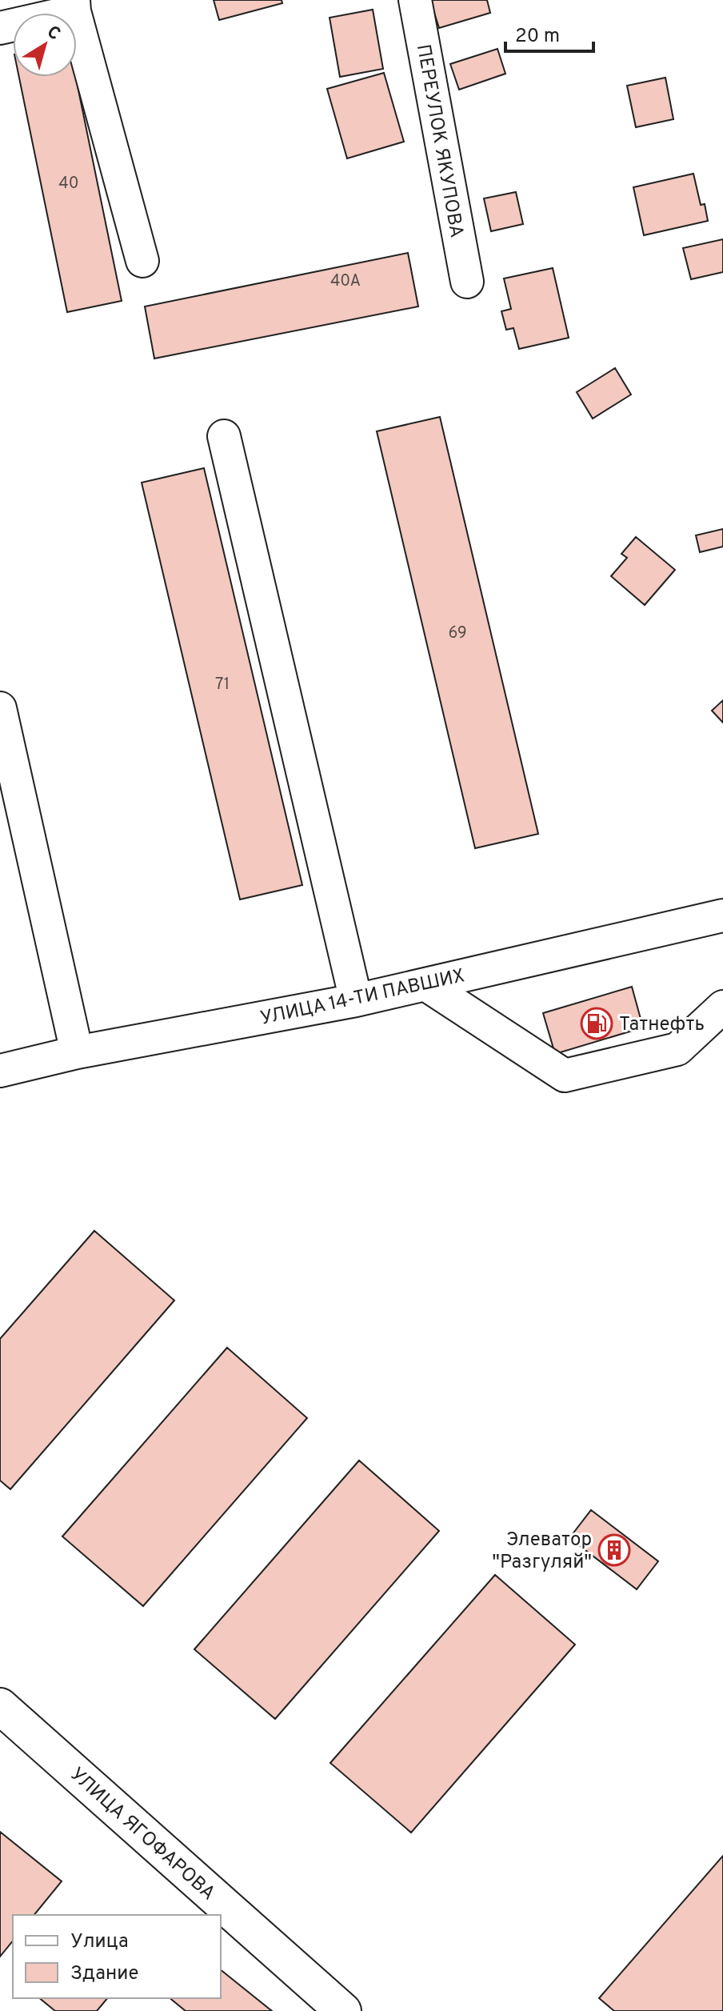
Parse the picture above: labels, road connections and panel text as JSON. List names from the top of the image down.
{
  "streets": {
    "main road": ["УЛИЦА ЯГОФАРОВА"],
    "street": ["ПЕРЕУЛОК ЯКУПОВА", "УЛИЦА 14-ТИ ПАВШИХ"]
  },
  "places": {
    "fuel station": ["Татнефть"],
    "building": ["Элеватор \"Разгуляй\""]
  },
  "house_numbers": [
    "40",
    "40А",
    "69",
    "71"
  ],
  "legend": ["Улица", "Здание"],
  "scale_bar": "20 m",
  "north": "top right"
}
